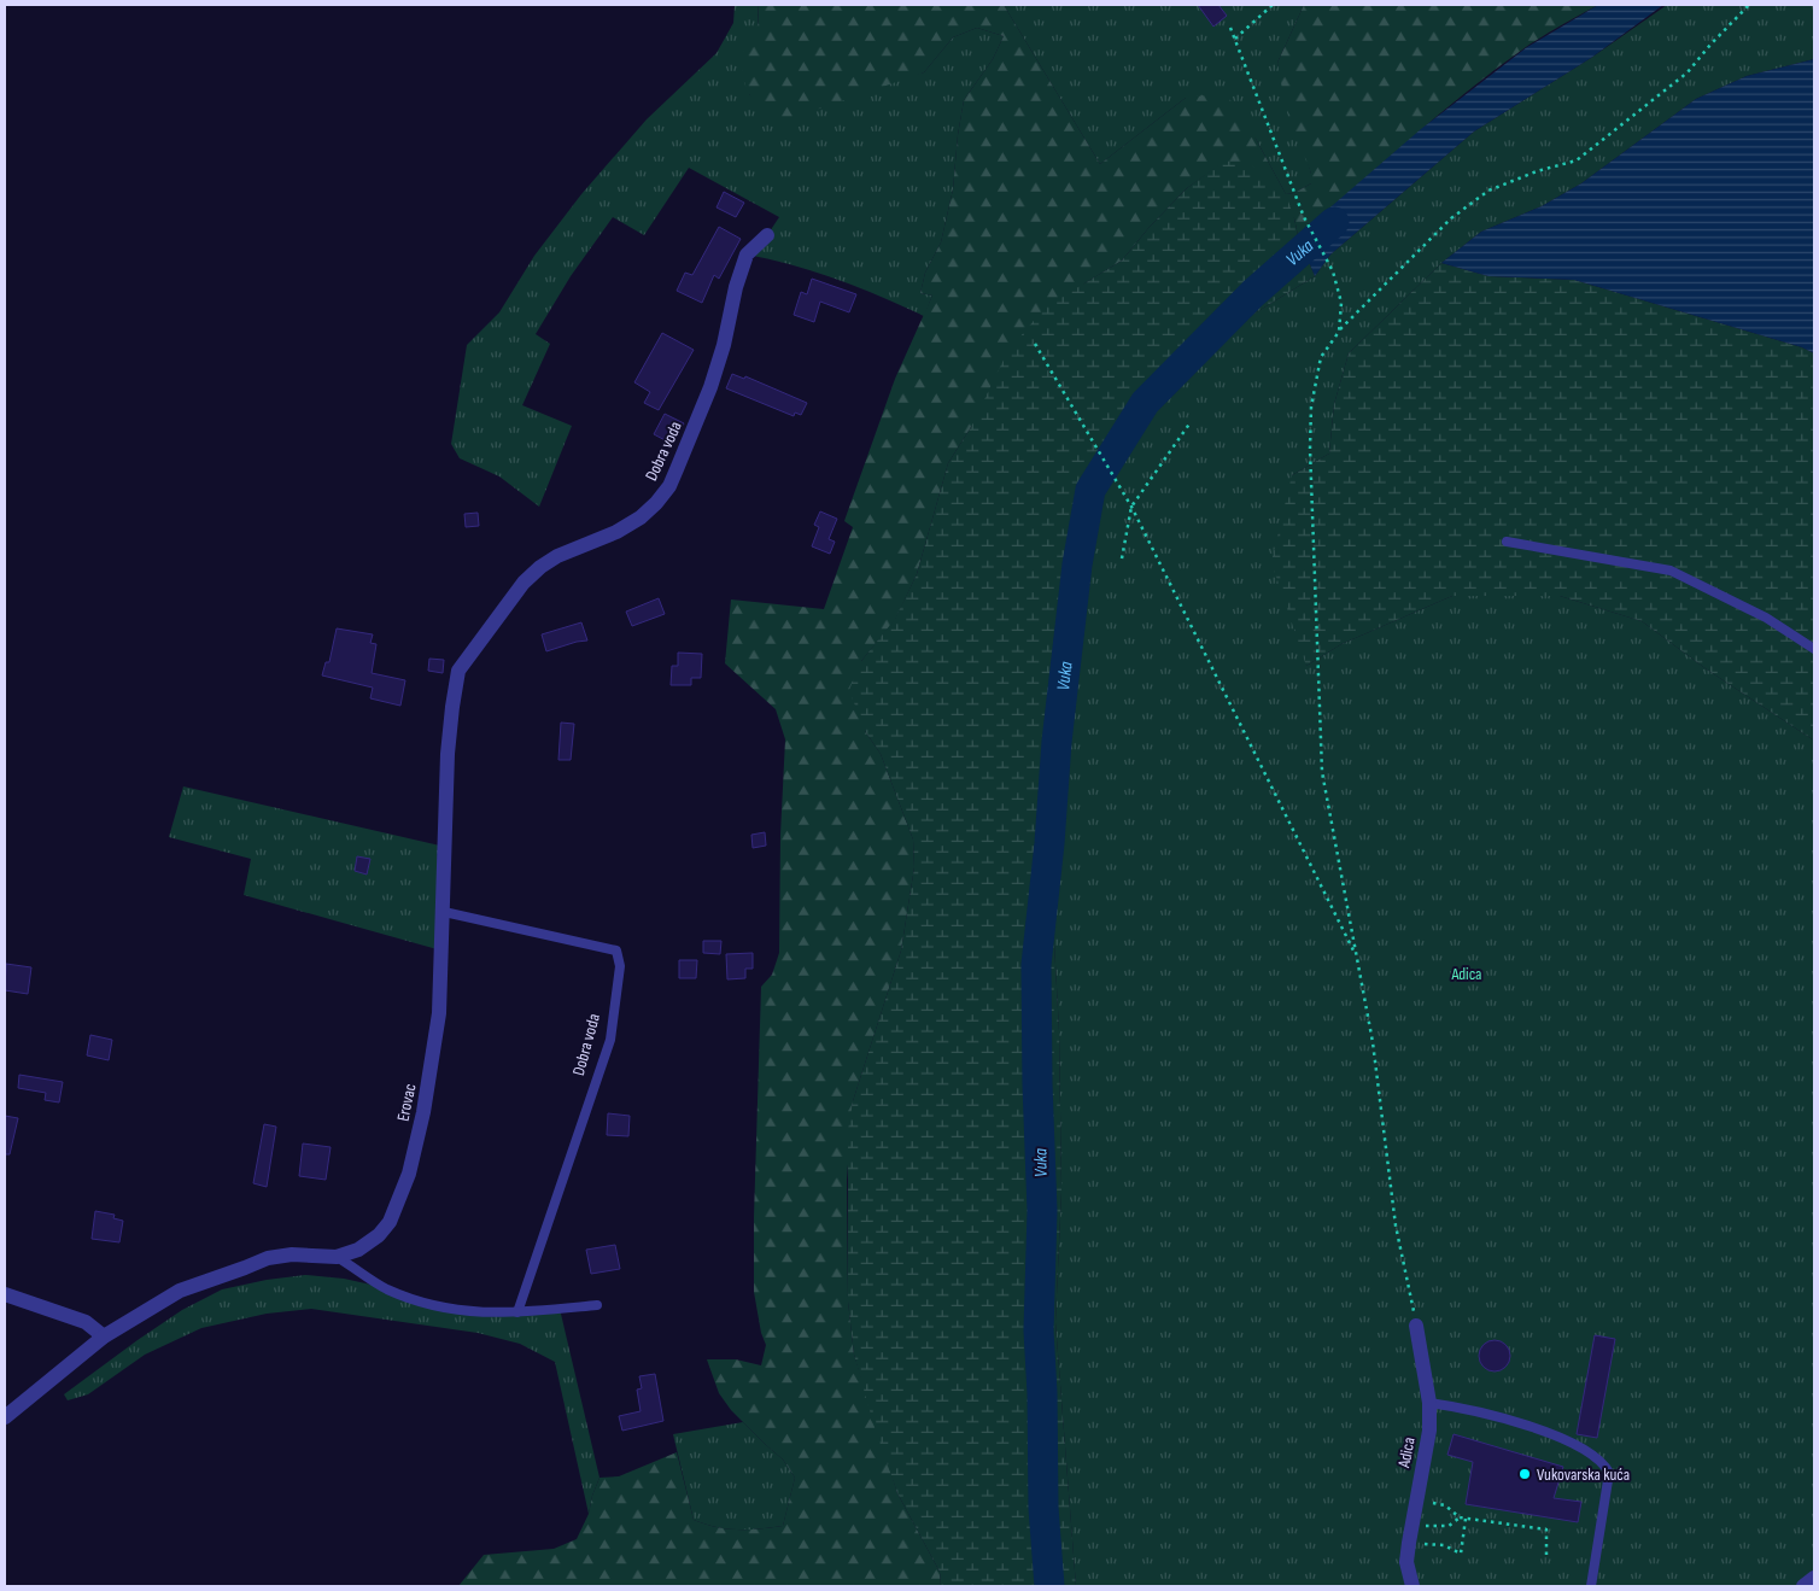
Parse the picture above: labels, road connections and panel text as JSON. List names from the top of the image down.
{
  "streets": {
    "street": ["Dobra voda", "Erovac", "Adica"]
  },
  "crossings": [
    ["Dobra voda", "Erovac"]
  ],
  "water": ["Vuka"],
  "parks": ["Adica"],
  "places": ["Vukovarska kuća"]
}
